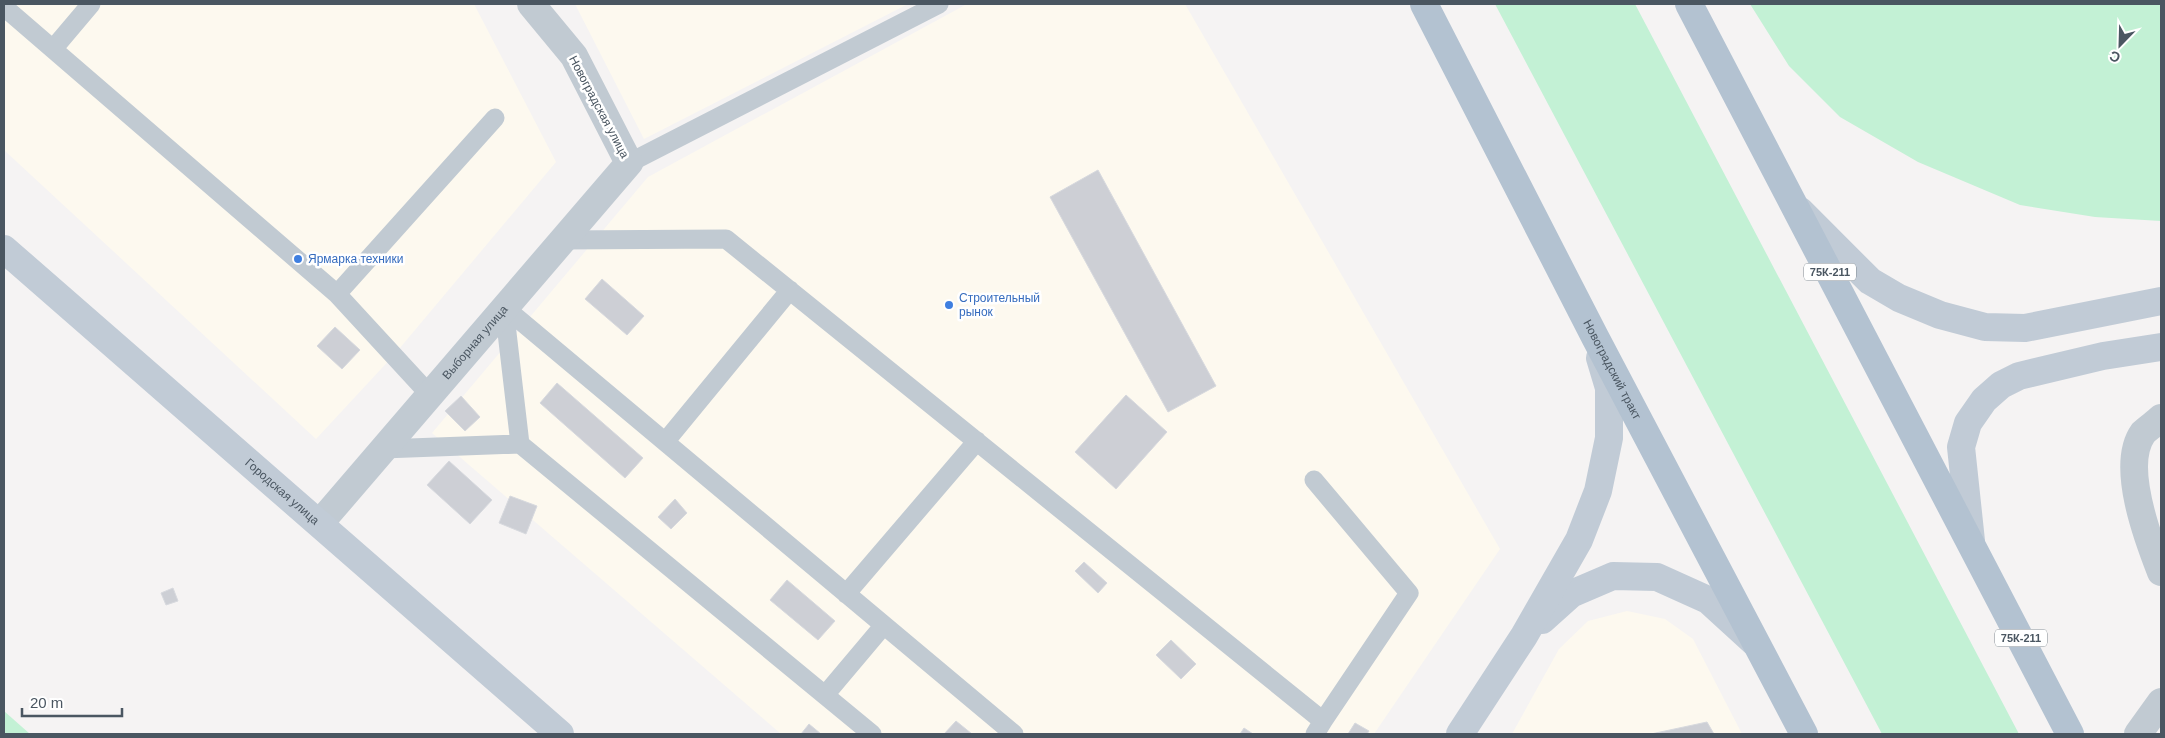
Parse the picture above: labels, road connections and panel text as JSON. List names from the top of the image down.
{
  "streets": {
    "main road": ["75К-211", "Новоградский тракт"],
    "street": ["Новоградская улица", "Выборная улица", "Городская улица"]
  },
  "crossings": [
    ["Новоградская улица", "Выборная улица"],
    ["Выборная улица", "Городская улица"]
  ],
  "places": ["Ярмарка техники", "Строительный рынок"],
  "scale_bar": "20 m",
  "north": "bottom left"
}
